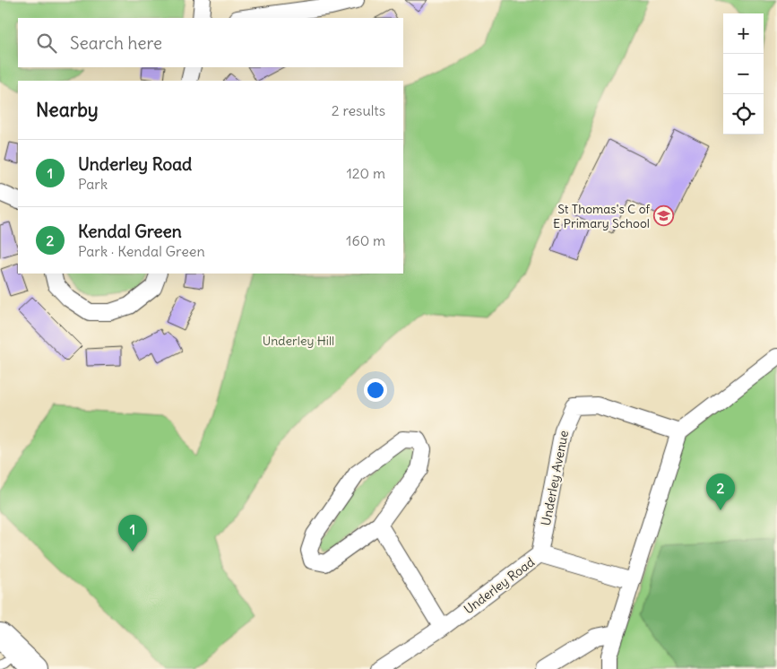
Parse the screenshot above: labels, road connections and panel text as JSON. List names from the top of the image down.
{
  "streets": {
    "street": ["Underley Avenue", "Underley Road"]
  },
  "crossings": [
    ["Underley Avenue", "Underley Road"]
  ],
  "parks": ["Underley Hill"],
  "places": {
    "school or university": ["St Thomas's C of E Primary School"]
  },
  "page": {
    "map_buttons": ["+", "−"],
    "search": "Search here",
    "heading": ["Nearby", "2 results"],
    "list": [
      {
        "mark": "1",
        "name": "Underley Road",
        "note": "Park",
        "value": "120 m"
      },
      {
        "mark": "2",
        "name": "Kendal Green",
        "note": "Park · Kendal Green",
        "value": "160 m"
      }
    ],
    "pins": ["2", "1"]
  }
}
